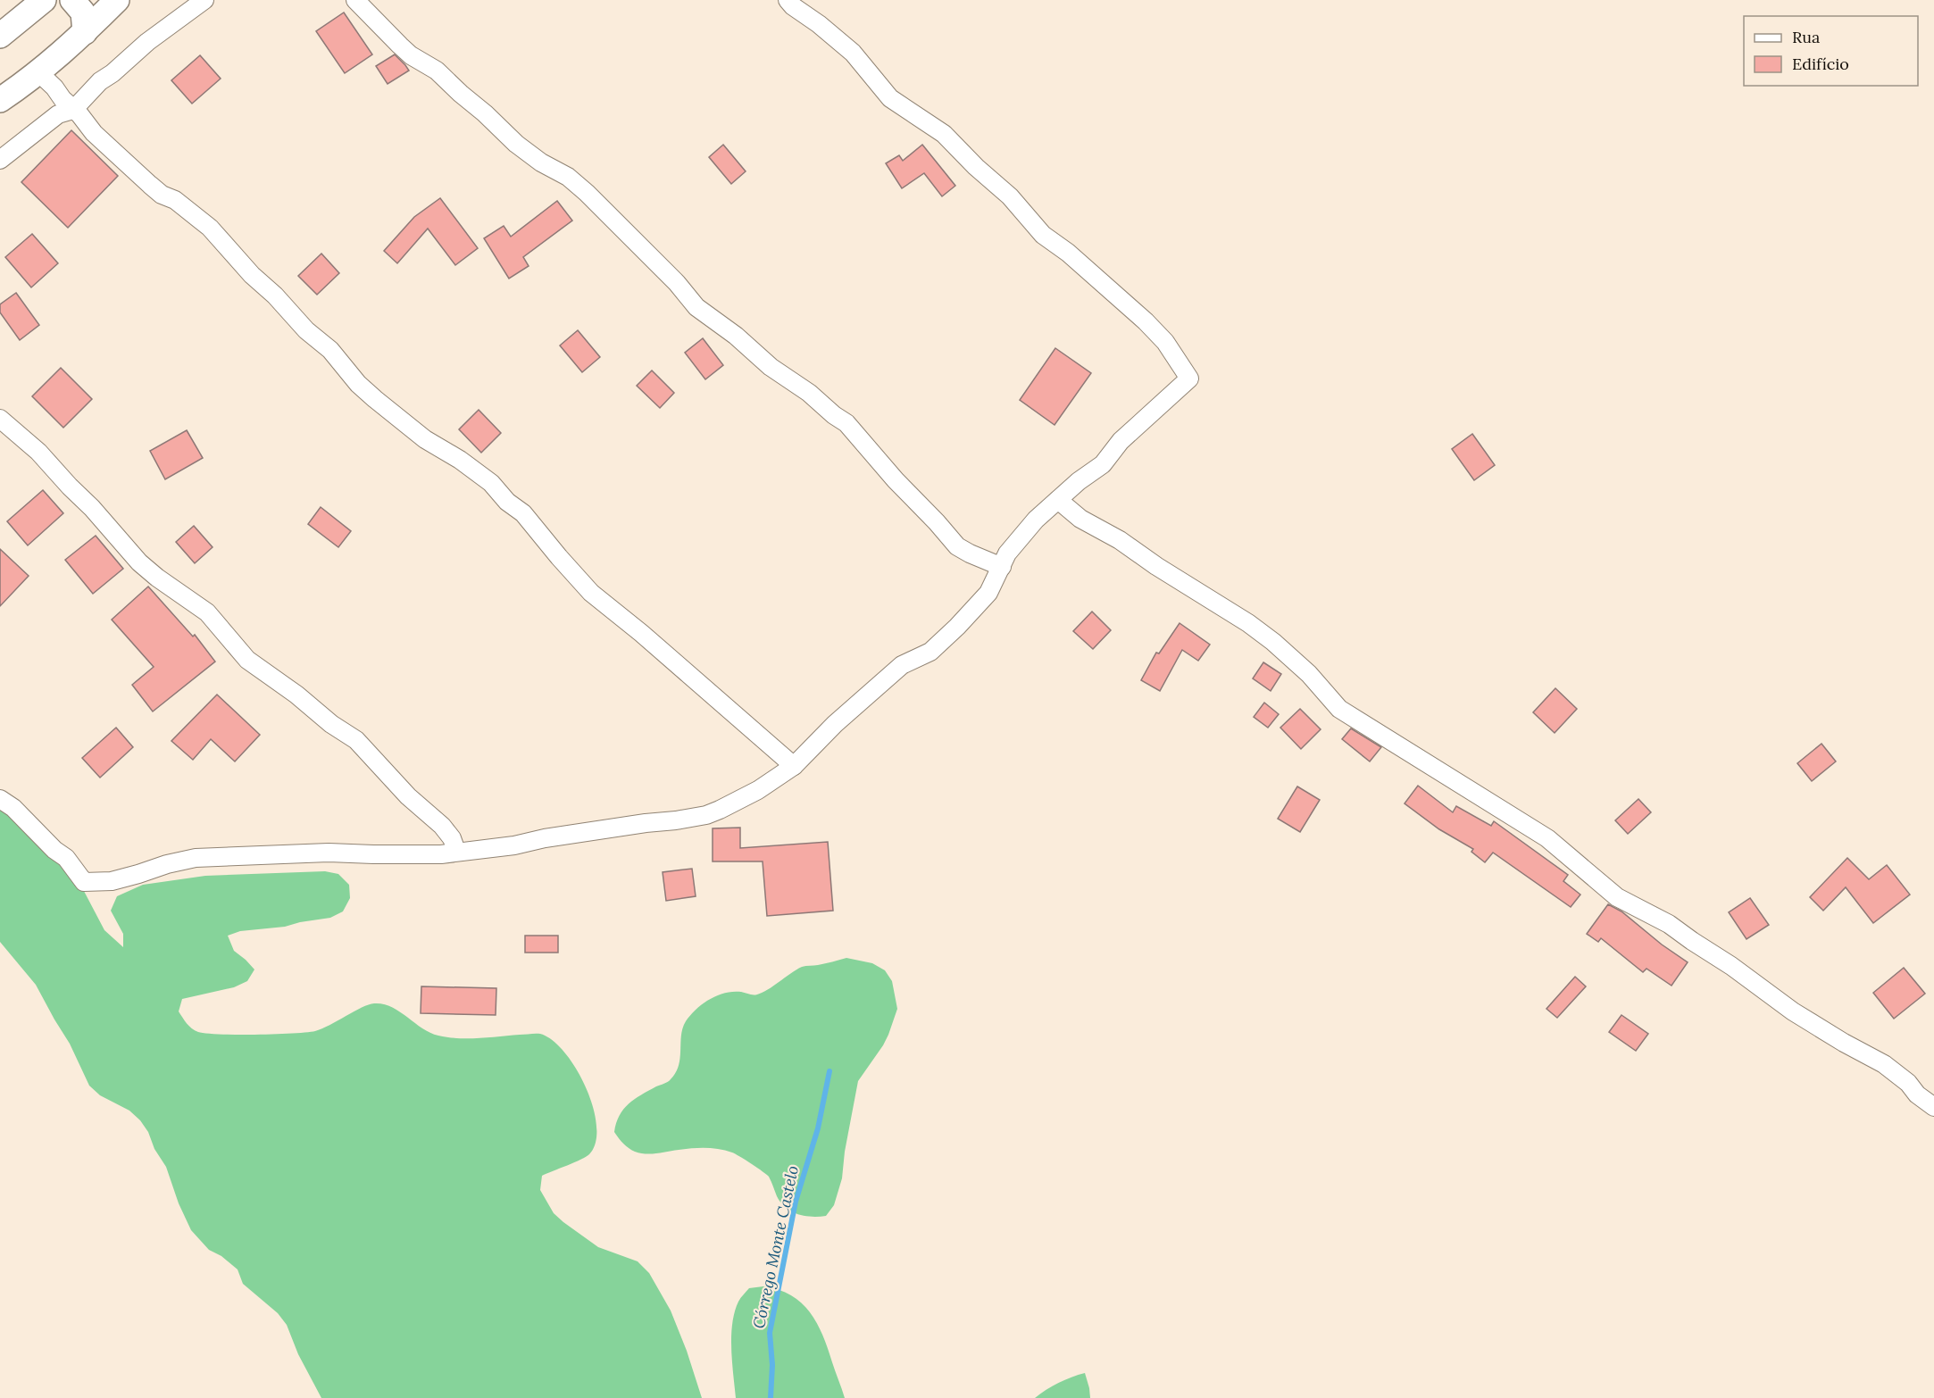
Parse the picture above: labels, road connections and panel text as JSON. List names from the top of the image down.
{
  "water": ["Córrego Monte Castelo"],
  "legend": ["Rua", "Edifício"]
}
